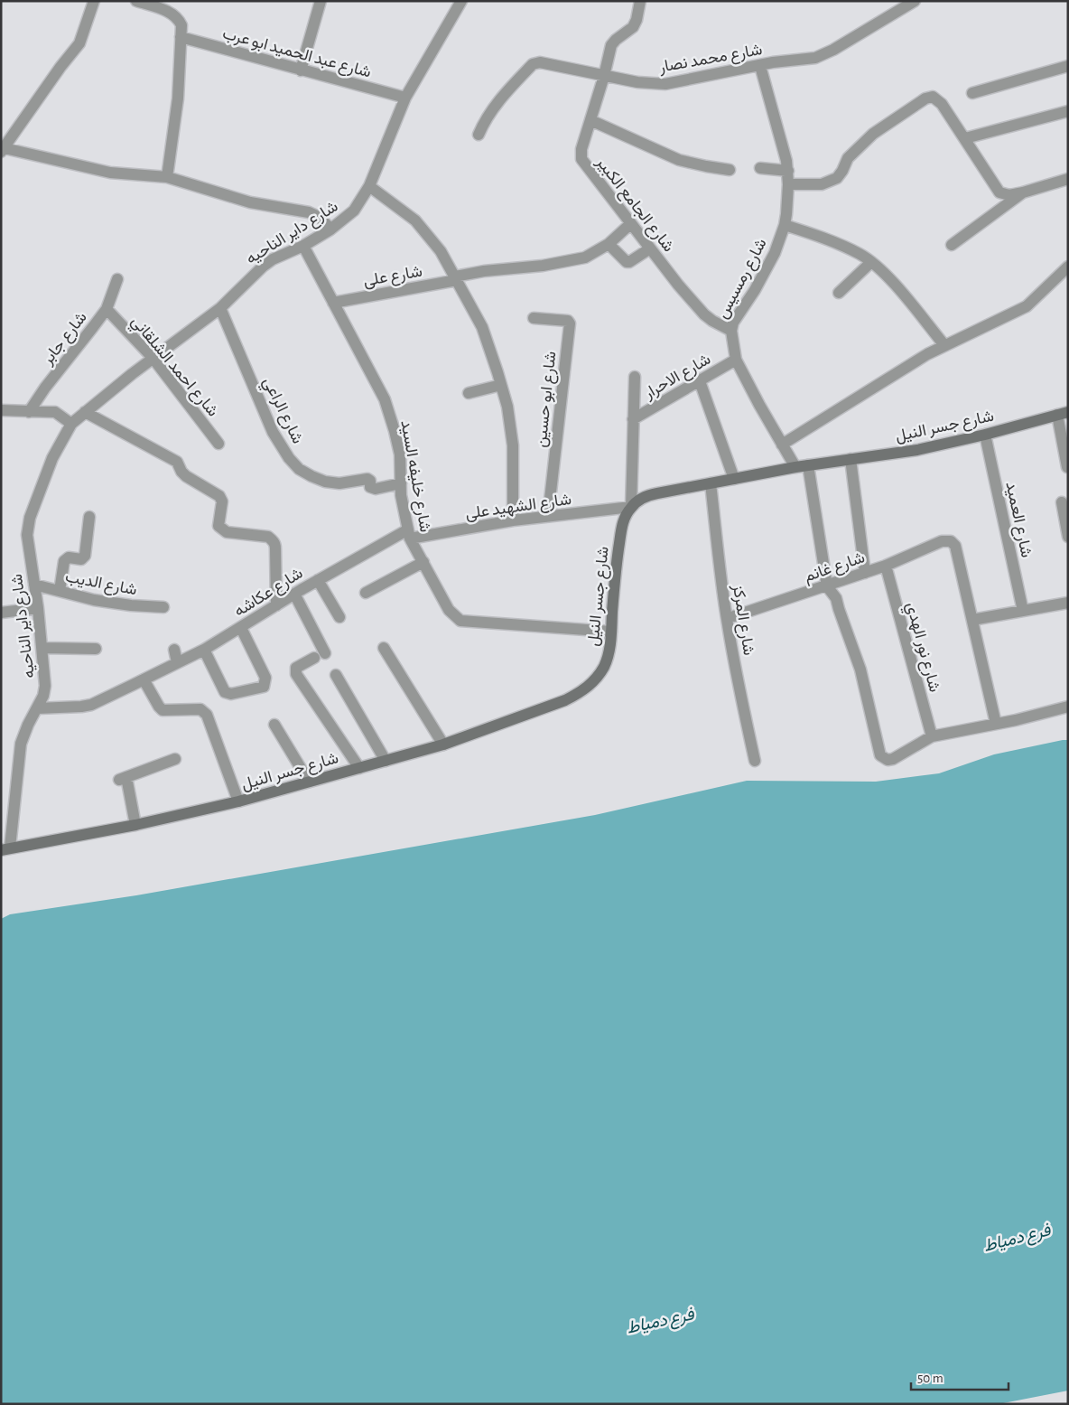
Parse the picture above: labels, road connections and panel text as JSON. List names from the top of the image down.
{
  "streets": {
    "street": [
      "شارع عبد الحميد ابو عرب",
      "شارع محمد نصار",
      "شارع الجامع الكبير",
      "شارع داير الناحيه",
      "شارع على",
      "شارع رمسيس",
      "شارع جابر",
      "شارع احمد الشلقاني",
      "شارع الاحرار",
      "شارع ابو حسين",
      "شارع الراعي",
      "شارع جسر النيل",
      "شارع خليفه السيد",
      "شارع الشهيد على",
      "شارع العميد",
      "شارع غانم",
      "شارع الديب",
      "شارع عكاشه",
      "شارع المركز",
      "شارع نور الهدي"
    ]
  },
  "crossings": [
    ["شارع عبد الحميد ابو عرب", "شارع داير الناحيه"],
    ["شارع محمد نصار", "شارع الجامع الكبير"],
    ["شارع محمد نصار", "شارع رمسيس"],
    ["شارع الجامع الكبير", "شارع على"],
    ["شارع الجامع الكبير", "شارع رمسيس"],
    ["شارع داير الناحيه", "شارع احمد الشلقاني"],
    ["شارع داير الناحيه", "شارع الراعي"],
    ["شارع داير الناحيه", "شارع جسر النيل"],
    ["شارع داير الناحيه", "شارع خليفه السيد"],
    ["شارع داير الناحيه", "شارع الديب"],
    ["شارع داير الناحيه", "شارع عكاشه"],
    ["شارع على", "شارع خليفه السيد"],
    ["شارع رمسيس", "شارع الاحرار"],
    ["شارع رمسيس", "شارع جسر النيل"],
    ["شارع جابر", "شارع احمد الشلقاني"],
    ["شارع ابو حسين", "شارع الشهيد على"],
    ["شارع الراعي", "شارع خليفه السيد"],
    ["شارع جسر النيل", "شارع خليفه السيد"],
    ["شارع جسر النيل", "شارع الشهيد على"],
    ["شارع جسر النيل", "شارع العميد"],
    ["شارع جسر النيل", "شارع المركز"],
    ["شارع خليفه السيد", "شارع الشهيد على"],
    ["شارع خليفه السيد", "شارع عكاشه"],
    ["شارع الشهيد على", "شارع عكاشه"],
    ["شارع غانم", "شارع نور الهدي"]
  ],
  "water": ["فرع دمياط"],
  "scale_bar": "50 m"
}
